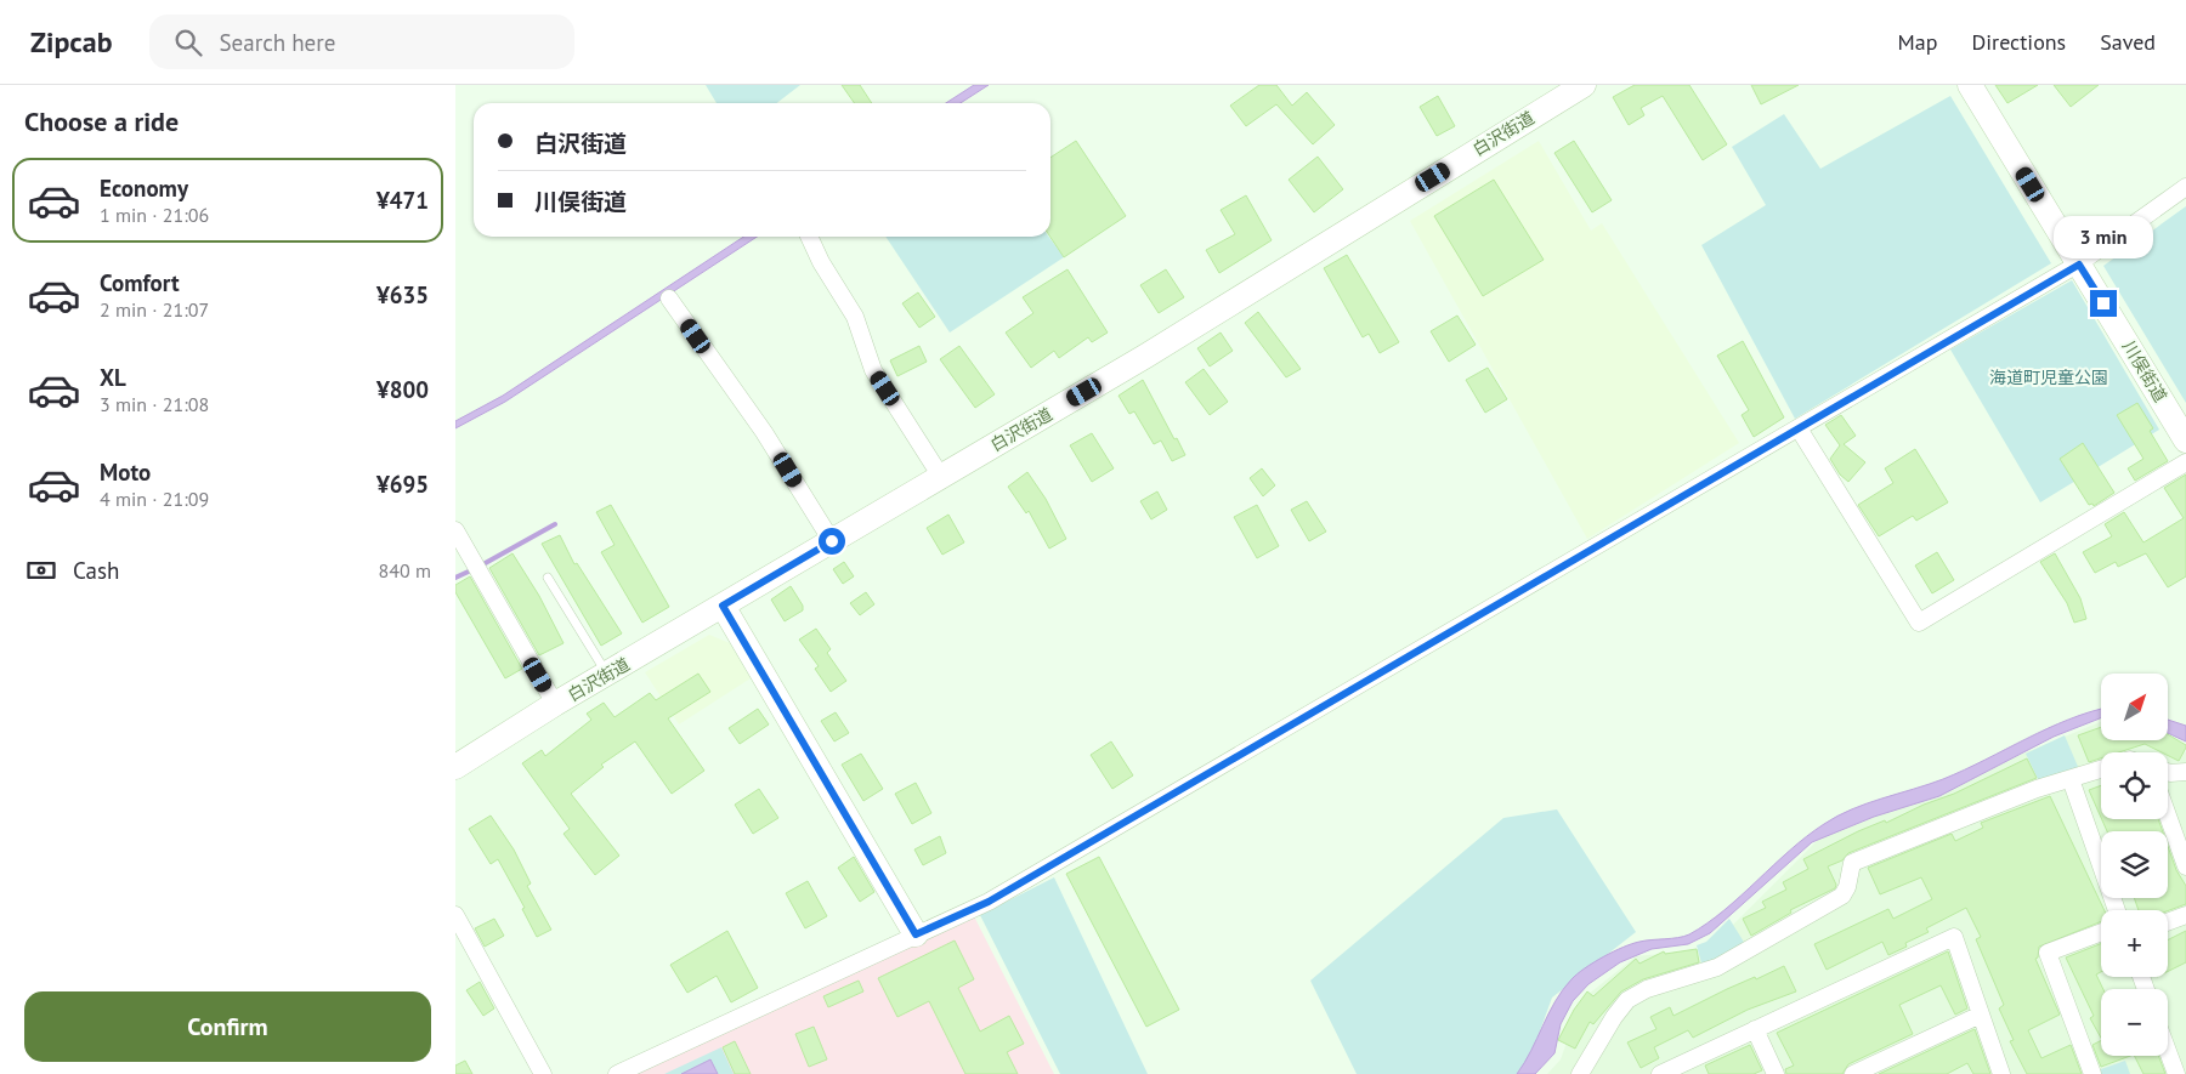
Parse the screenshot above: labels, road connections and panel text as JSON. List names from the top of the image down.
{
  "streets": {
    "main road": ["白沢街道", "川俣街道"]
  },
  "parks": ["海道町児童公園"],
  "north": "top right",
  "page": {
    "header": "Zipcab",
    "search": "Search here",
    "nav": ["Map", "Directions", "Saved"],
    "heading": "Choose a ride",
    "banner": ["白沢街道", "川俣街道"],
    "list": [
      {
        "name": "Economy",
        "note": "1 min · 21:06",
        "value": "¥471"
      },
      {
        "name": "Comfort",
        "note": "2 min · 21:07",
        "value": "¥635"
      },
      {
        "name": "XL",
        "note": "3 min · 21:08",
        "value": "¥800"
      },
      {
        "name": "Moto",
        "note": "4 min · 21:09",
        "value": "¥695"
      }
    ],
    "bubble": "3 min",
    "pay": ["Cash", "840 m"],
    "map_buttons": ["+", "−"],
    "buttons": "Confirm"
  }
}
